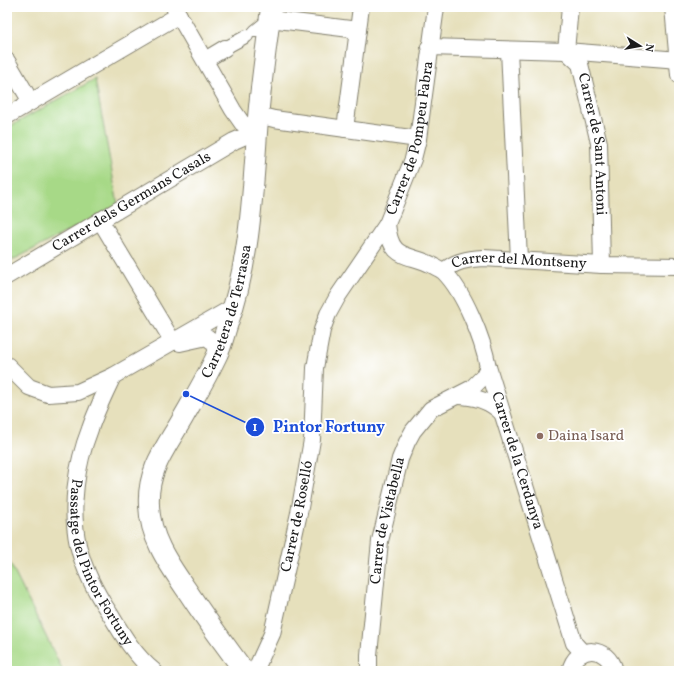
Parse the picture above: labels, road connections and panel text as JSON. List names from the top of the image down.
{
  "streets": {
    "street": [
      "Carrer de Pompeu Fabra",
      "Carrer de Sant Antoni",
      "Carrer dels Germans Casals",
      "Carrer del Montseny",
      "Carretera de Terrassa",
      "Carrer de la Cerdanya",
      "Carrer de Roselló",
      "Carrer de Vistabella",
      "Passatge del Pintor Fortuny"
    ]
  },
  "crossings": [
    ["Carrer de Pompeu Fabra", "Carrer de Roselló"],
    ["Carrer de Sant Antoni", "Carrer del Montseny"],
    ["Carrer dels Germans Casals", "Carretera de Terrassa"],
    ["Carrer del Montseny", "Carrer de la Cerdanya"],
    ["Carrer de la Cerdanya", "Carrer de Vistabella"]
  ],
  "places": ["Pintor Fortuny", "Daina Isard"],
  "north": "right"
}
